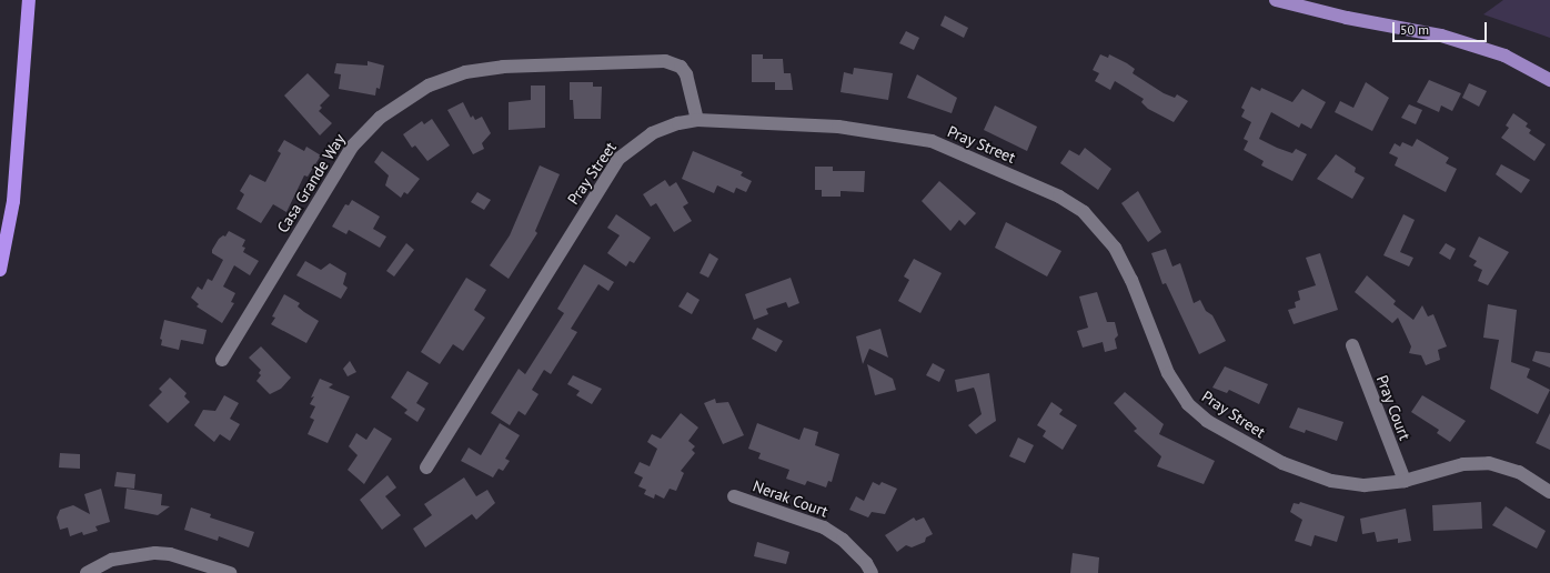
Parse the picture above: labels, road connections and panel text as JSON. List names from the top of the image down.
{
  "streets": {
    "street": [
      "Pray Street",
      "Casa Grande Way",
      "Pray Court",
      "Nerak Court"
    ]
  },
  "crossings": [
    ["Pray Street", "Casa Grande Way"],
    ["Pray Street", "Pray Court"]
  ],
  "scale_bar": "50 m"
}
